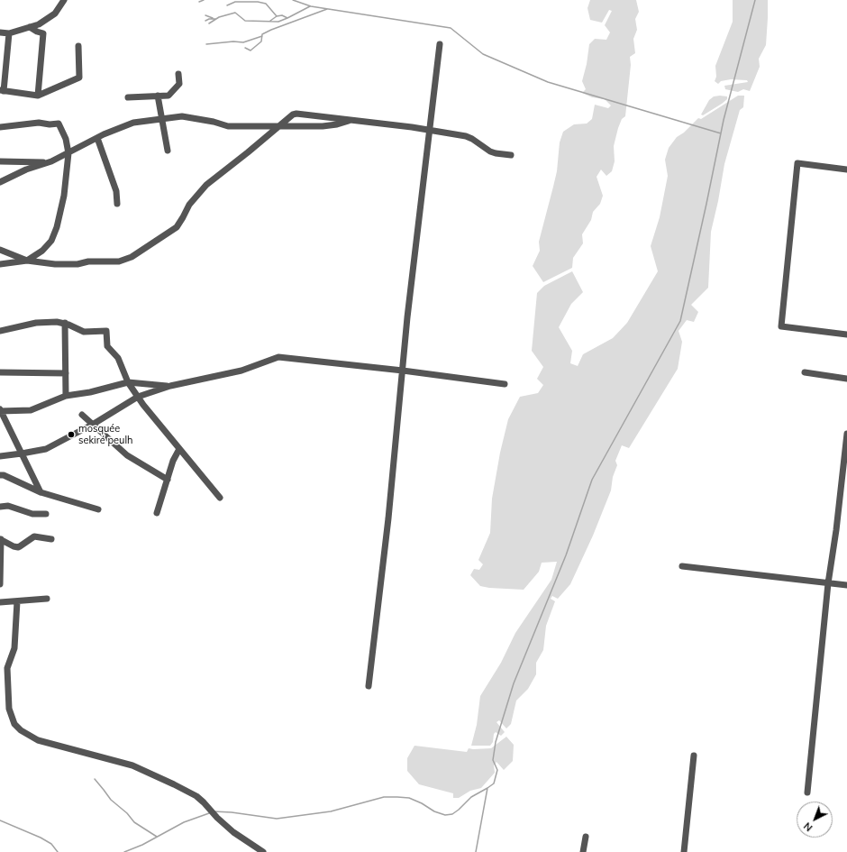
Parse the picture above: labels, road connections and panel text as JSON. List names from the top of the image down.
{
  "places": ["mosquée sekiré peulh"],
  "north": "bottom left"
}
